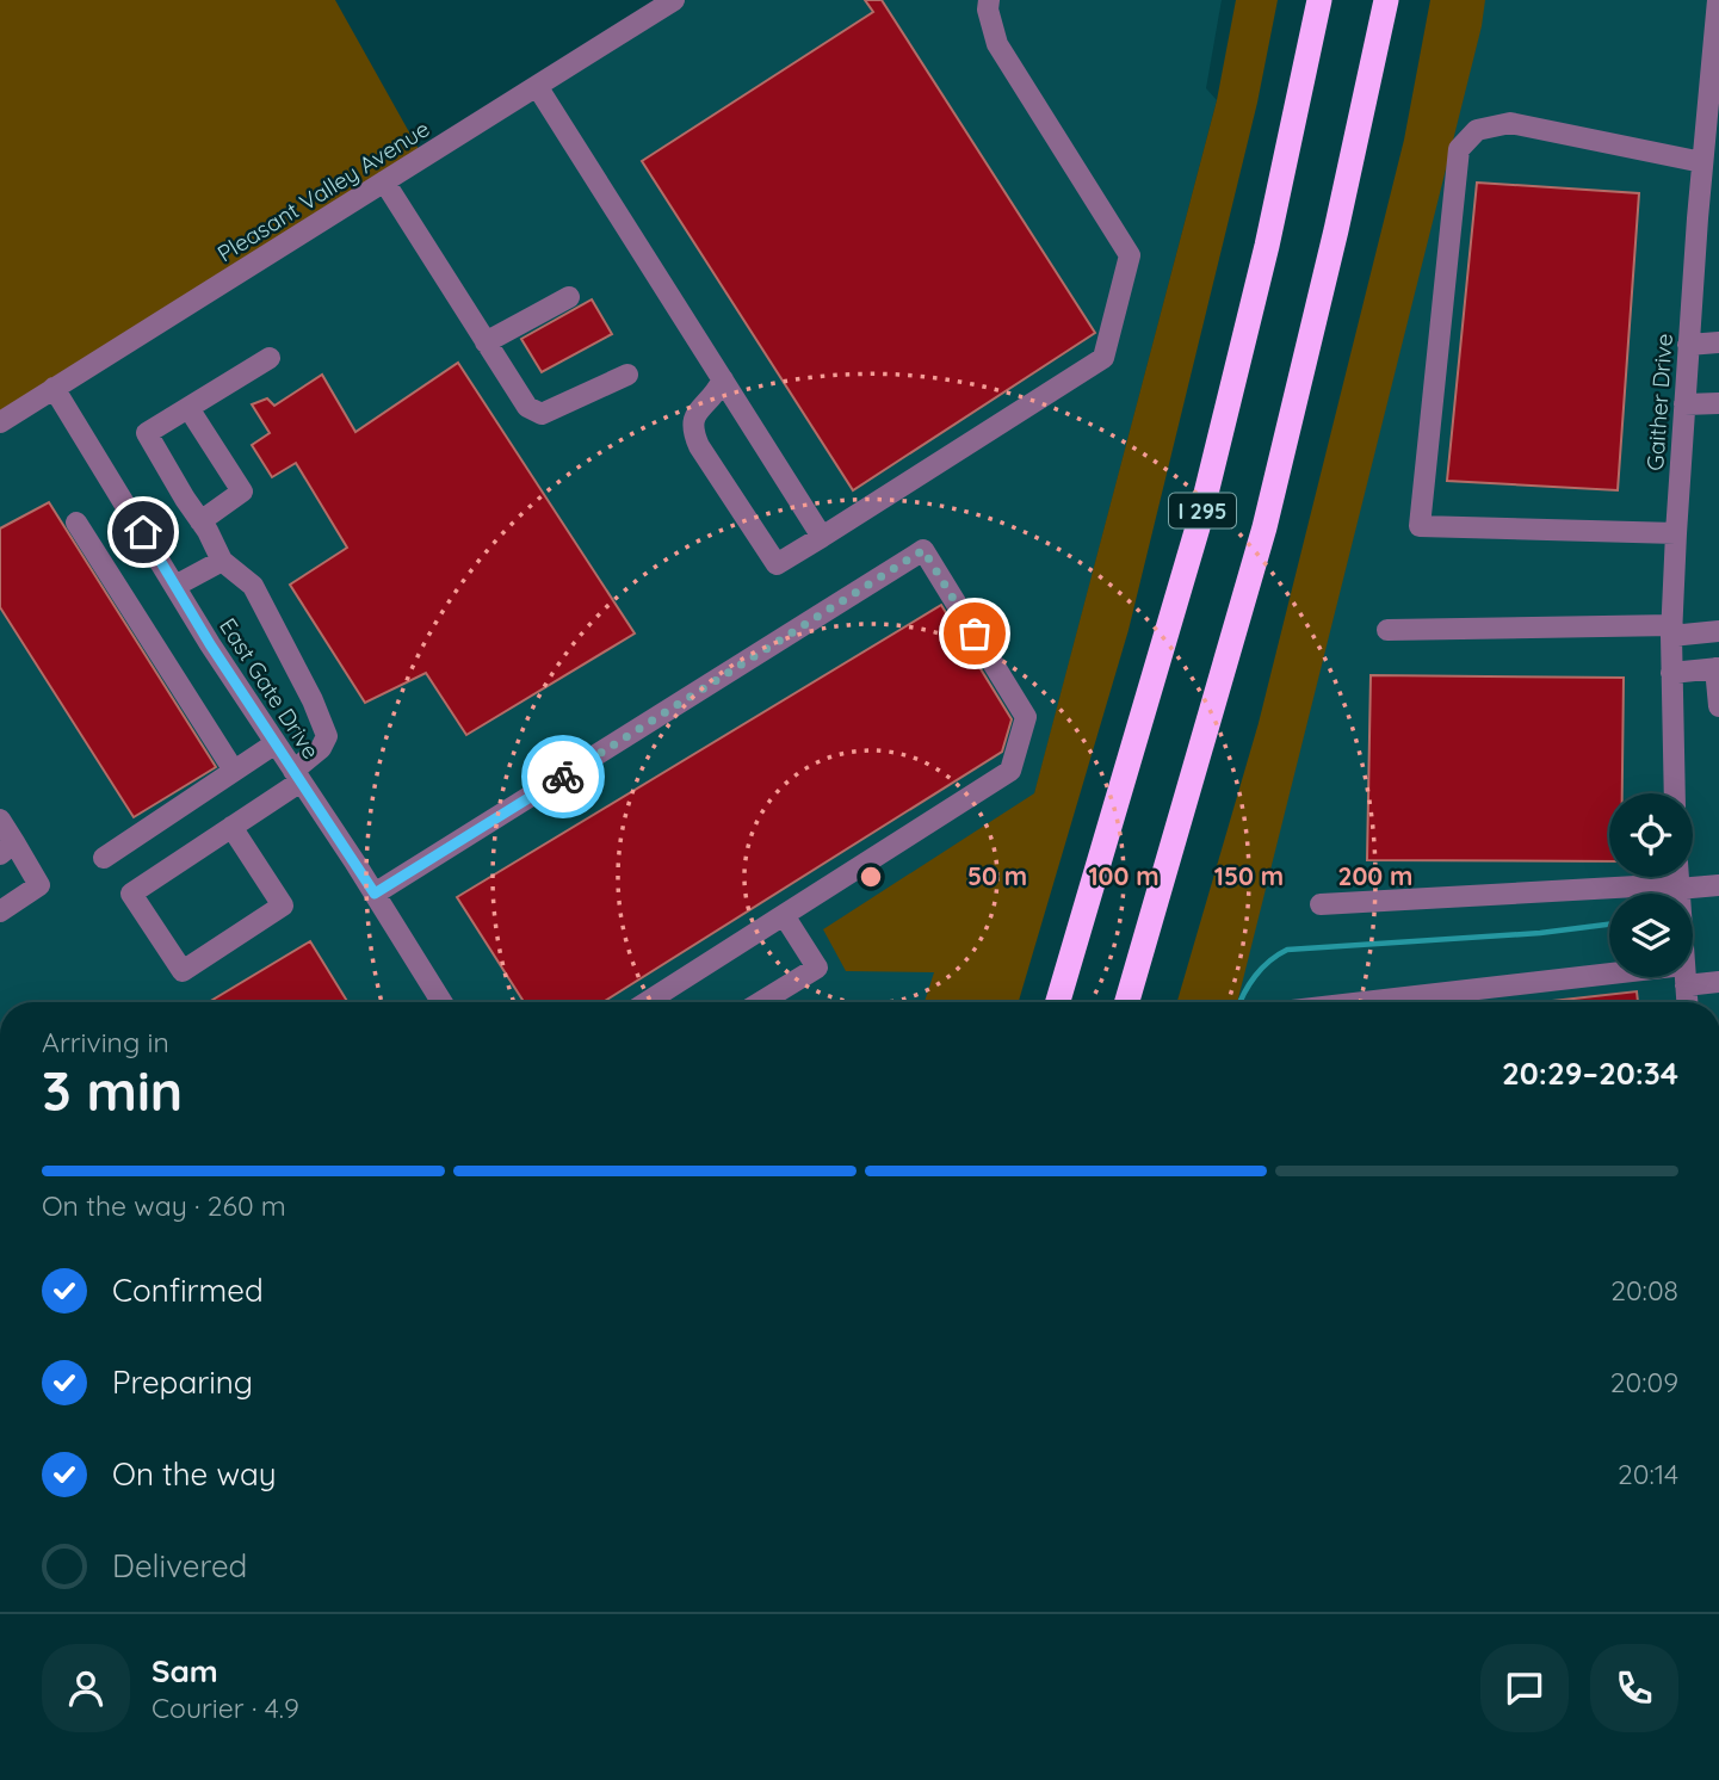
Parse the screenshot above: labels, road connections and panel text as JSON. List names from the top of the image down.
{
  "streets": {
    "highway": ["I 295"],
    "street": ["Pleasant Valley Avenue", "Gaither Drive", "East Gate Drive"]
  },
  "crossings": [
    ["Pleasant Valley Avenue", "East Gate Drive"]
  ],
  "page": {
    "heading": ["3 min", "Arriving in", "20:29–20:34"],
    "panel": ["Sam", "Courier · 4.9"],
    "bar": "On the way · 260 m",
    "list": [
      ["Confirmed", "20:08"],
      ["Preparing", "20:09"],
      ["On the way", "20:14"],
      "Delivered"
    ]
  },
  "rings": [
    "50 m",
    "100 m",
    "150 m",
    "200 m"
  ]
}
